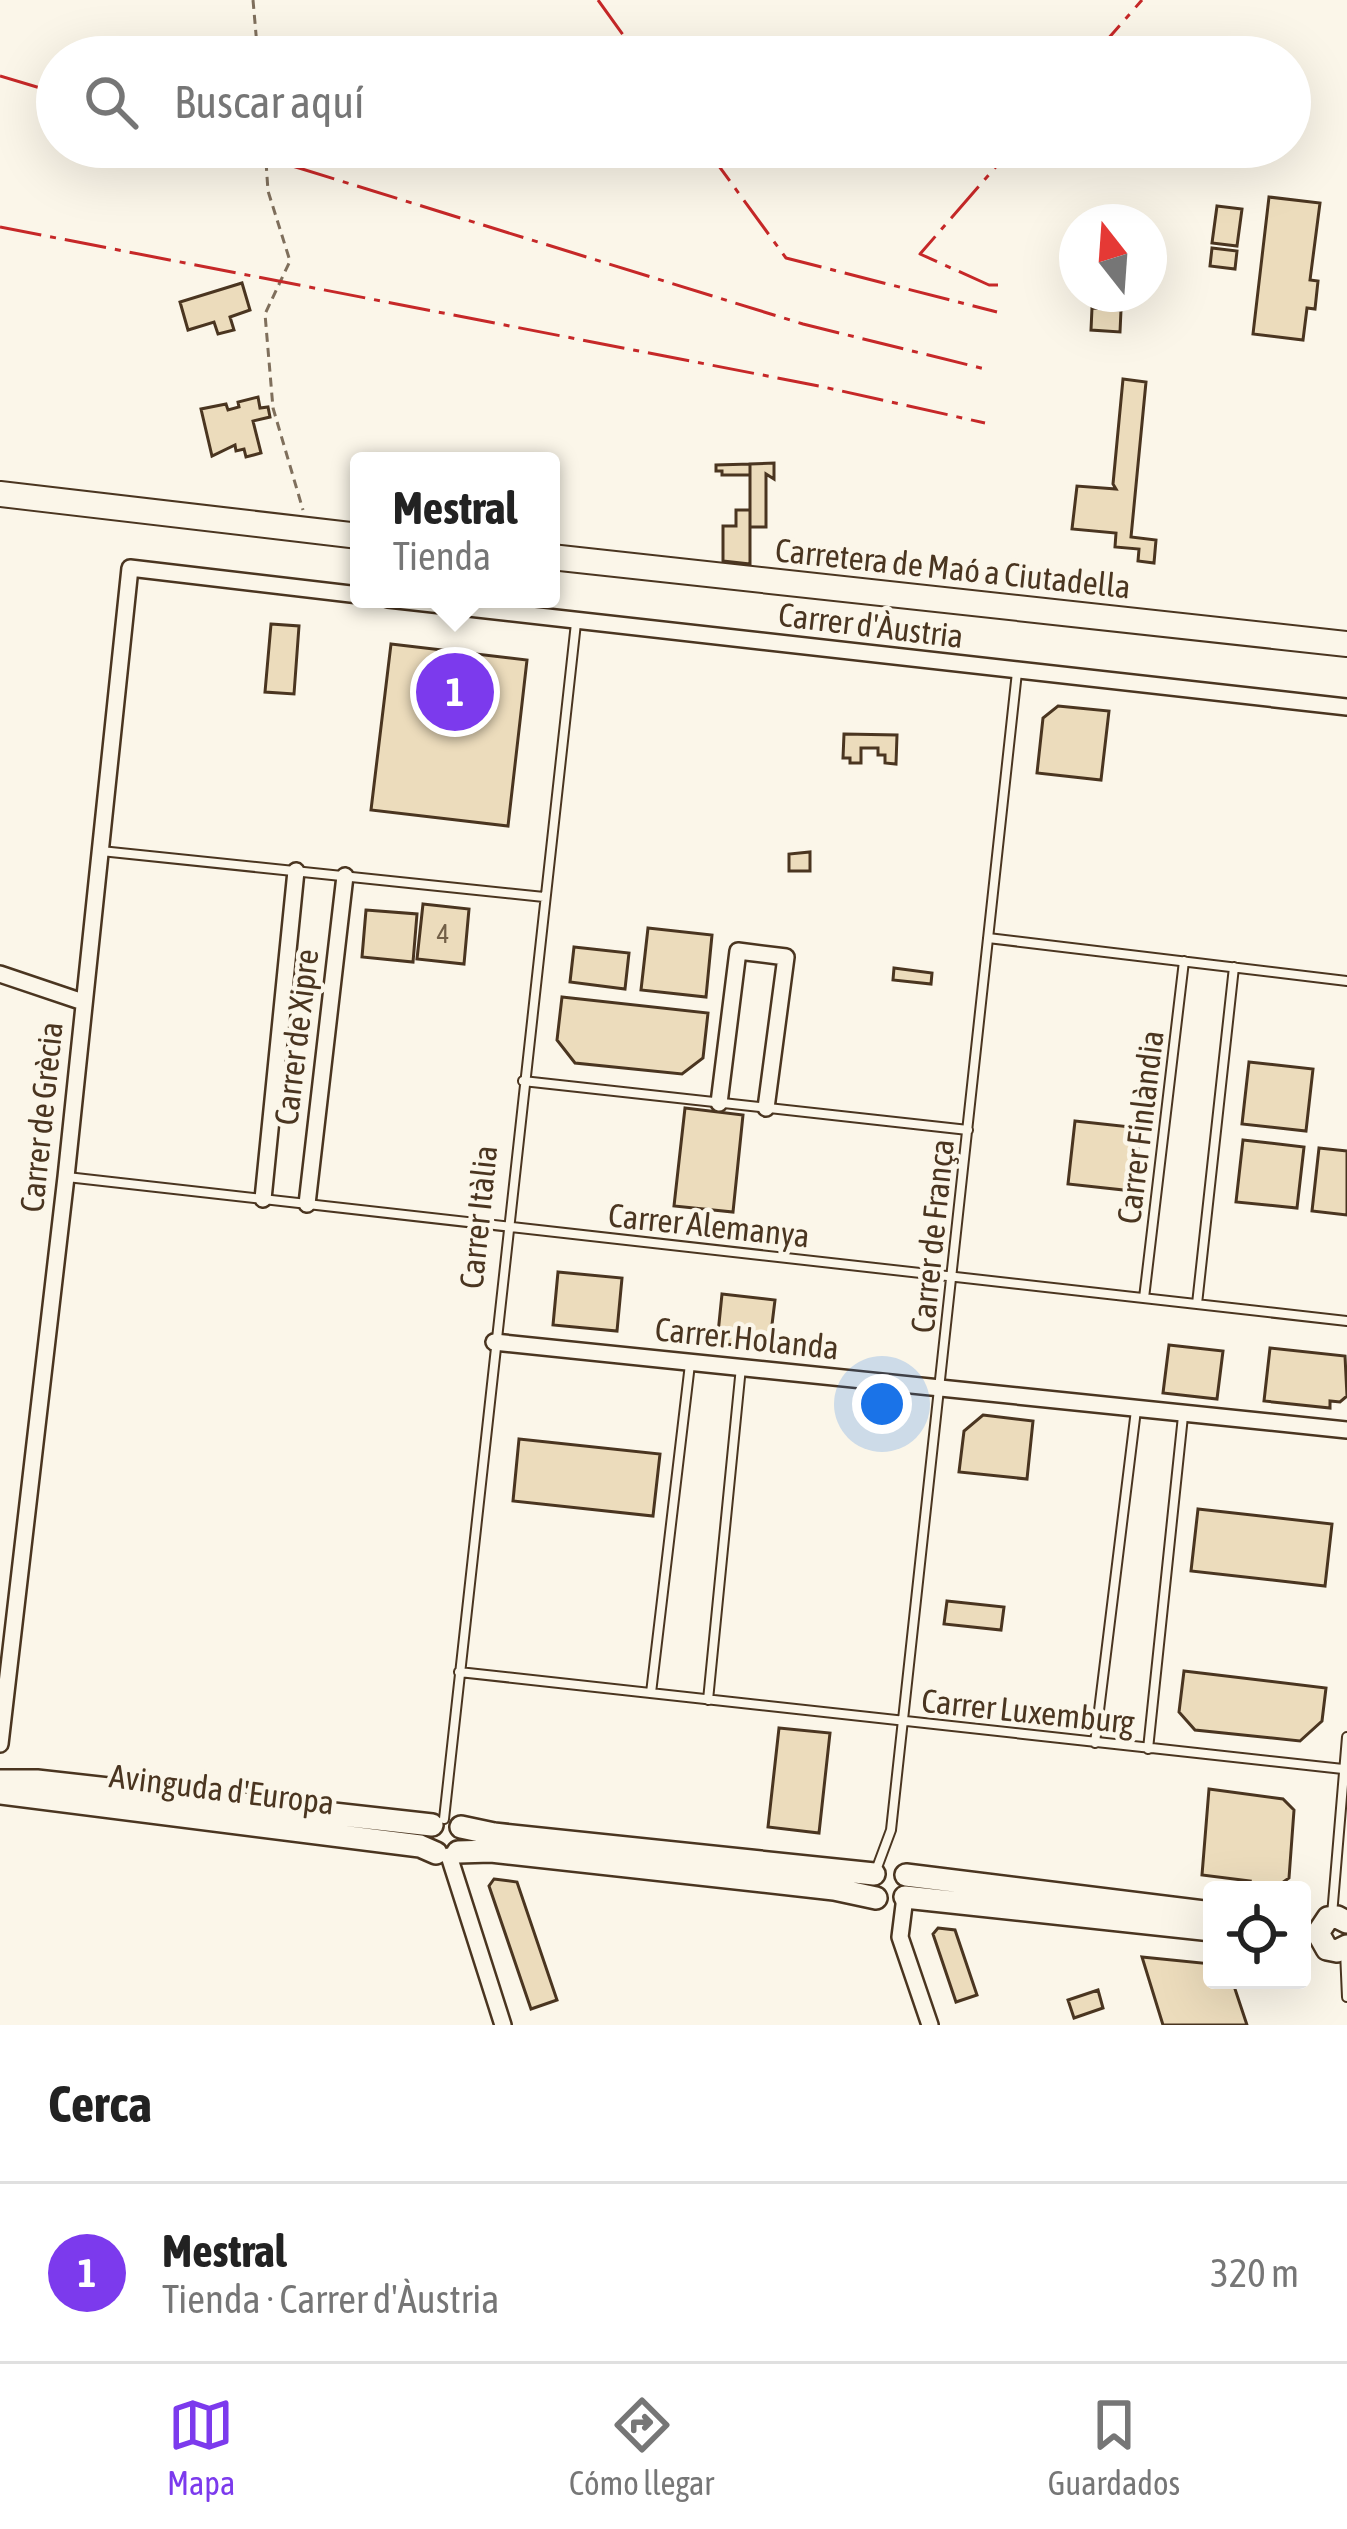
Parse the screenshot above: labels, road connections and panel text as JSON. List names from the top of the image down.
{
  "streets": {
    "main road": ["Carretera de Maó a Ciutadella"],
    "street": [
      "Carrer d'Àustria",
      "Carrer de Xipre",
      "Carrer de Grècia",
      "Carrer Holanda",
      "Avinguda d'Europa"
    ],
    "lane": [
      "Carrer Finlàndia",
      "Carrer Itàlia",
      "Carrer Alemanya",
      "Carrer de França",
      "Carrer Luxemburg"
    ]
  },
  "crossings": [
    ["Carrer d'Àustria", "Carrer Itàlia"],
    ["Carrer d'Àustria", "Carrer de França"],
    ["Carrer de Xipre", "Carrer Alemanya"],
    ["Carrer de Grècia", "Carrer Alemanya"],
    ["Carrer Finlàndia", "Carrer Alemanya"],
    ["Carrer Itàlia", "Carrer Alemanya"],
    ["Carrer Itàlia", "Carrer Holanda"],
    ["Carrer Itàlia", "Carrer Luxemburg"],
    ["Carrer Itàlia", "Avinguda d'Europa"],
    ["Carrer Alemanya", "Carrer de França"],
    ["Carrer de França", "Carrer Holanda"],
    ["Carrer de França", "Carrer Luxemburg"],
    ["Carrer de França", "Avinguda d'Europa"]
  ],
  "house_numbers": ["4"],
  "north": "top",
  "page": {
    "search": "Buscar aquí",
    "popup": ["Mestral", "Tienda"],
    "pins": "1",
    "heading": "Cerca",
    "list": [
      {
        "mark": "1",
        "name": "Mestral",
        "note": "Tienda · Carrer d'Àustria",
        "value": "320 m"
      }
    ],
    "nav": ["Mapa", "Cómo llegar", "Guardados"]
  }
}
